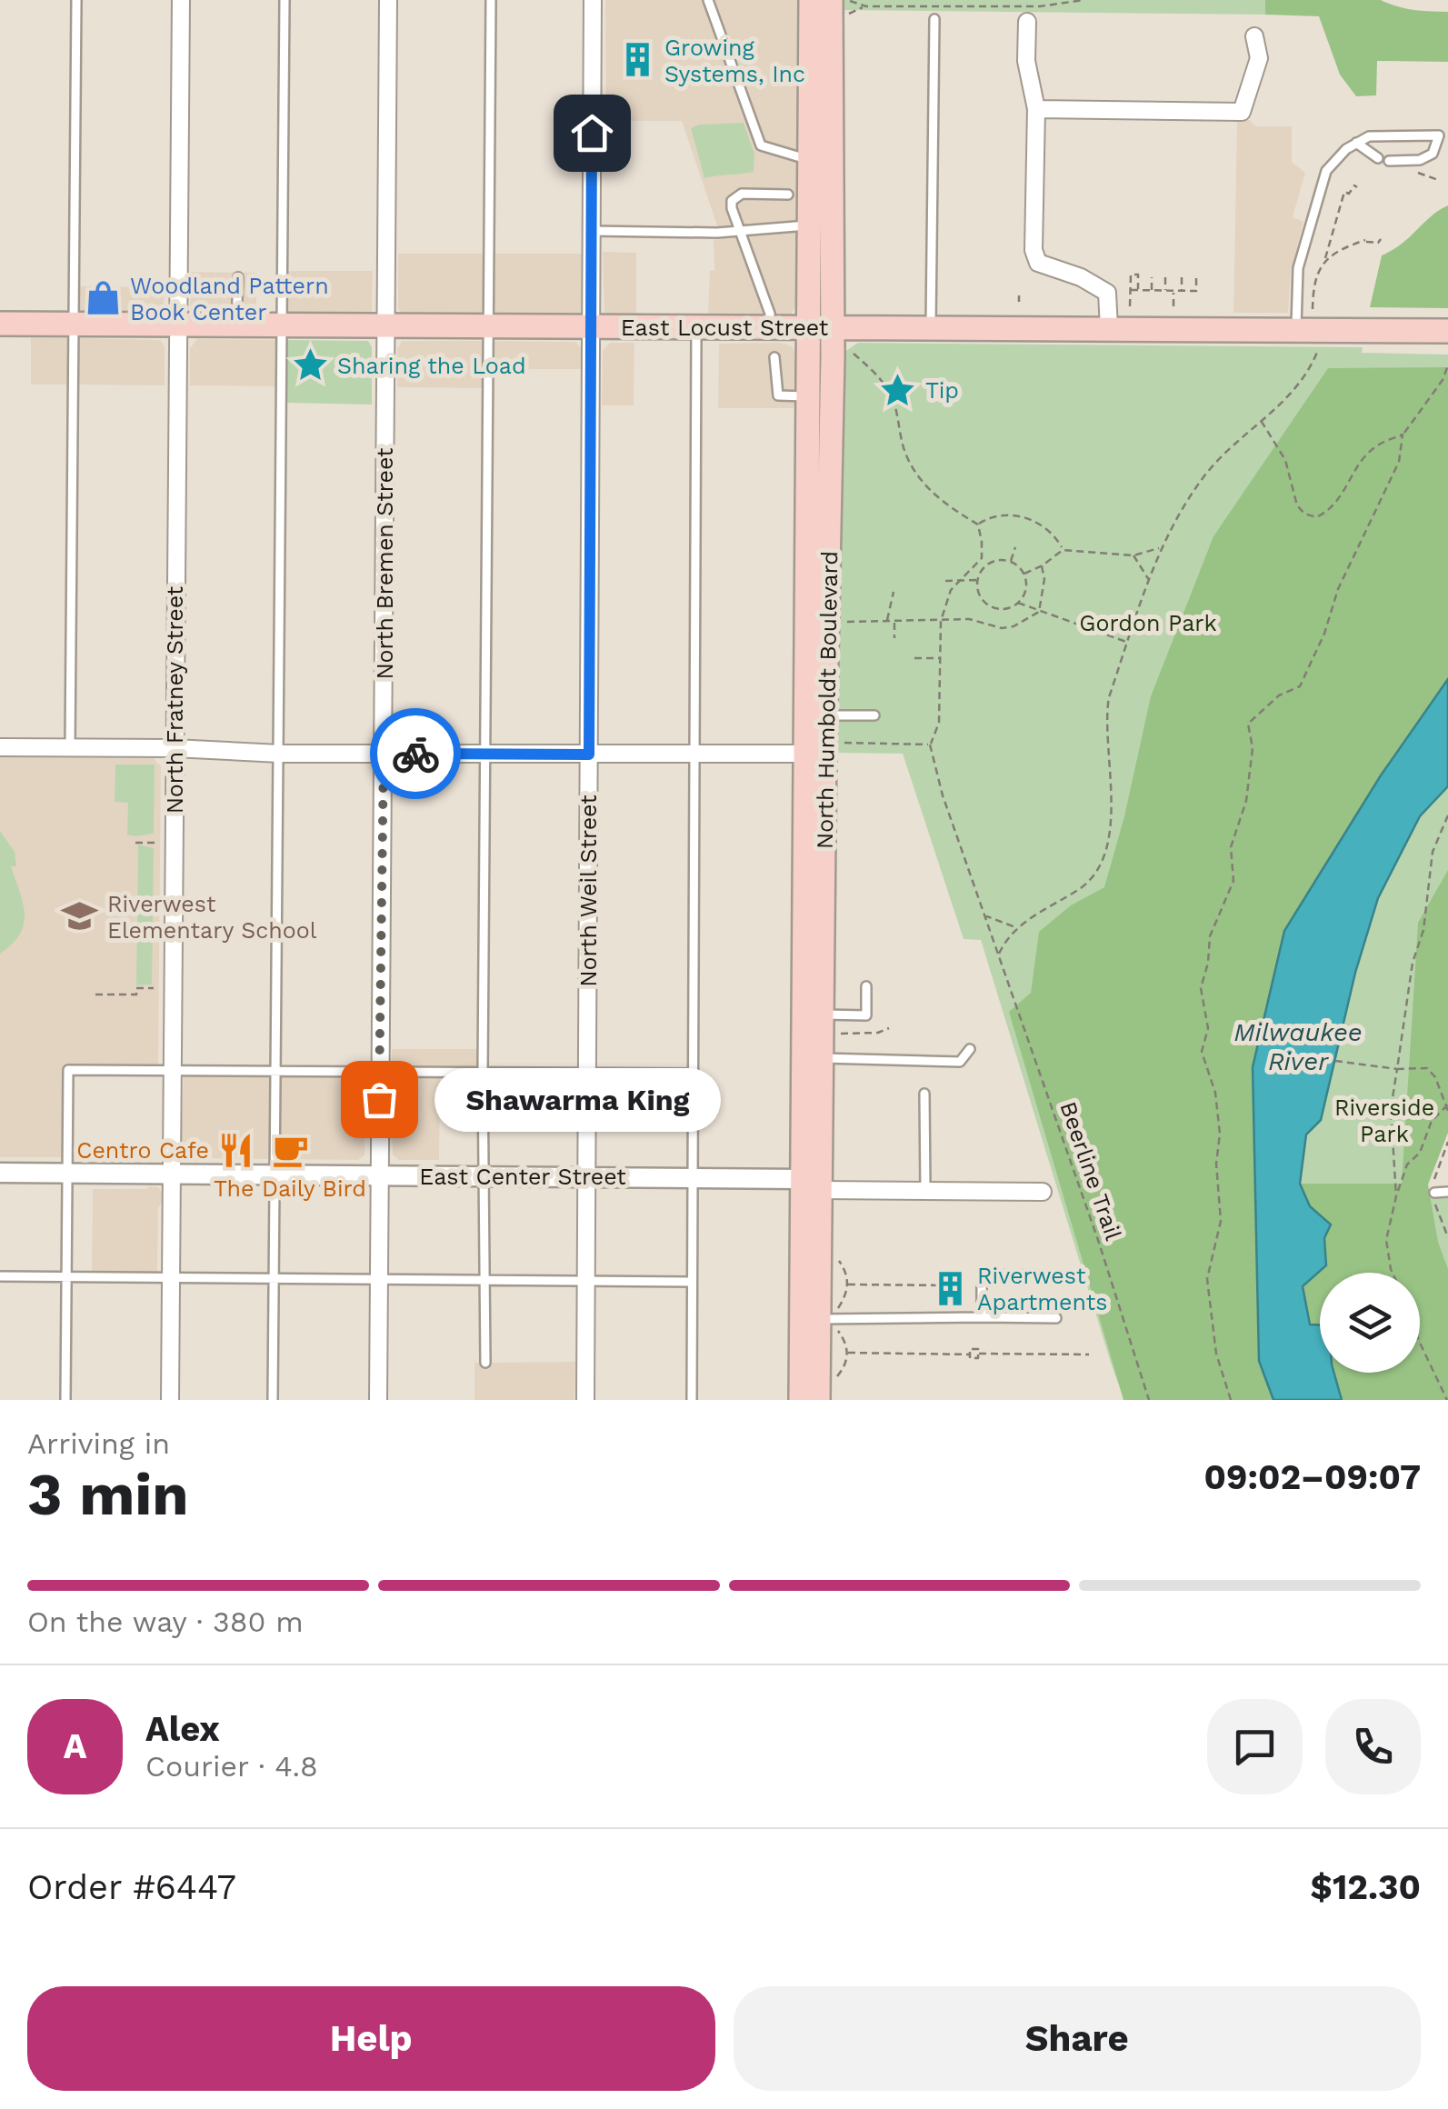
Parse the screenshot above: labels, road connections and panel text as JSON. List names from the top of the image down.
{
  "streets": {
    "main road": ["East Locust Street", "North Humboldt Boulevard"],
    "street": [
      "North Bremen Street",
      "North Fratney Street",
      "North Weil Street",
      "East Center Street"
    ],
    "path": ["Beerline Trail"]
  },
  "crossings": [
    ["East Locust Street", "North Bremen Street"],
    ["East Locust Street", "North Fratney Street"],
    ["East Locust Street", "North Humboldt Boulevard"],
    ["East Locust Street", "North Weil Street"],
    ["North Bremen Street", "East Center Street"],
    ["North Fratney Street", "East Center Street"],
    ["North Humboldt Boulevard", "East Center Street"],
    ["North Weil Street", "East Center Street"]
  ],
  "water": ["Milwaukee River"],
  "parks": ["Gordon Park", "Riverside Park"],
  "places": {
    "building": ["Growing Systems, Inc", "Riverwest Apartments"],
    "shop": ["Woodland Pattern Book Center"],
    "place": ["Sharing the Load", "Tip"],
    "school or university": ["Riverwest Elementary School"],
    "other": ["Shawarma King"],
    "restaurant": ["Centro Cafe"],
    "cafe": ["The Daily Bird"]
  },
  "page": {
    "bubble": "Shawarma King",
    "heading": ["3 min", "Arriving in", "09:02–09:07"],
    "panel": [
      "Alex",
      "Courier · 4.8",
      "Order #6447",
      "$12.30"
    ],
    "bar": "On the way · 380 m",
    "round": "A",
    "buttons": ["Help", "Share"]
  }
}
